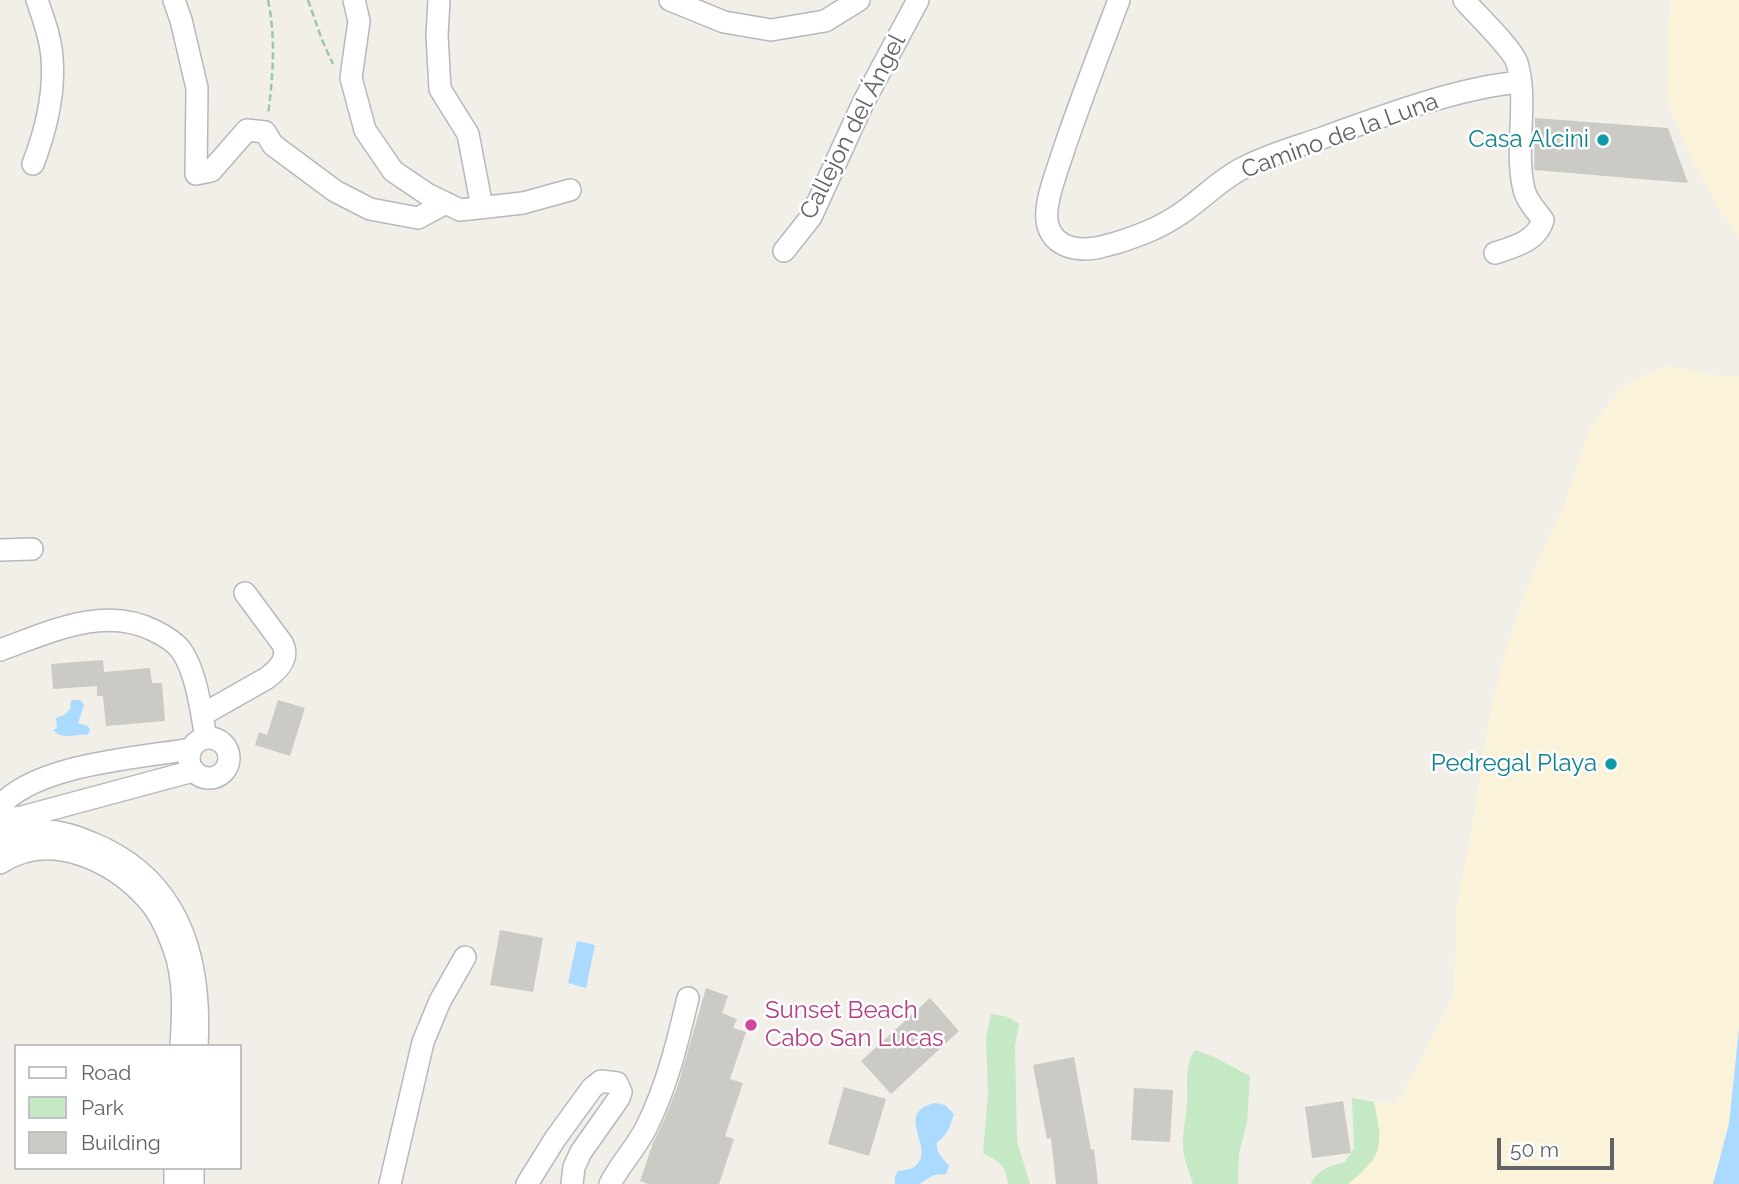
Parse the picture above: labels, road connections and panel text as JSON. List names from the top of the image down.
{
  "streets": {
    "street": ["Callejon del Ángel", "Camino de la Luna"]
  },
  "places": ["Casa Alcini", "Pedregal Playa", "Sunset Beach Cabo San Lucas"],
  "legend": ["Road", "Park", "Building"],
  "scale_bar": "50 m"
}
